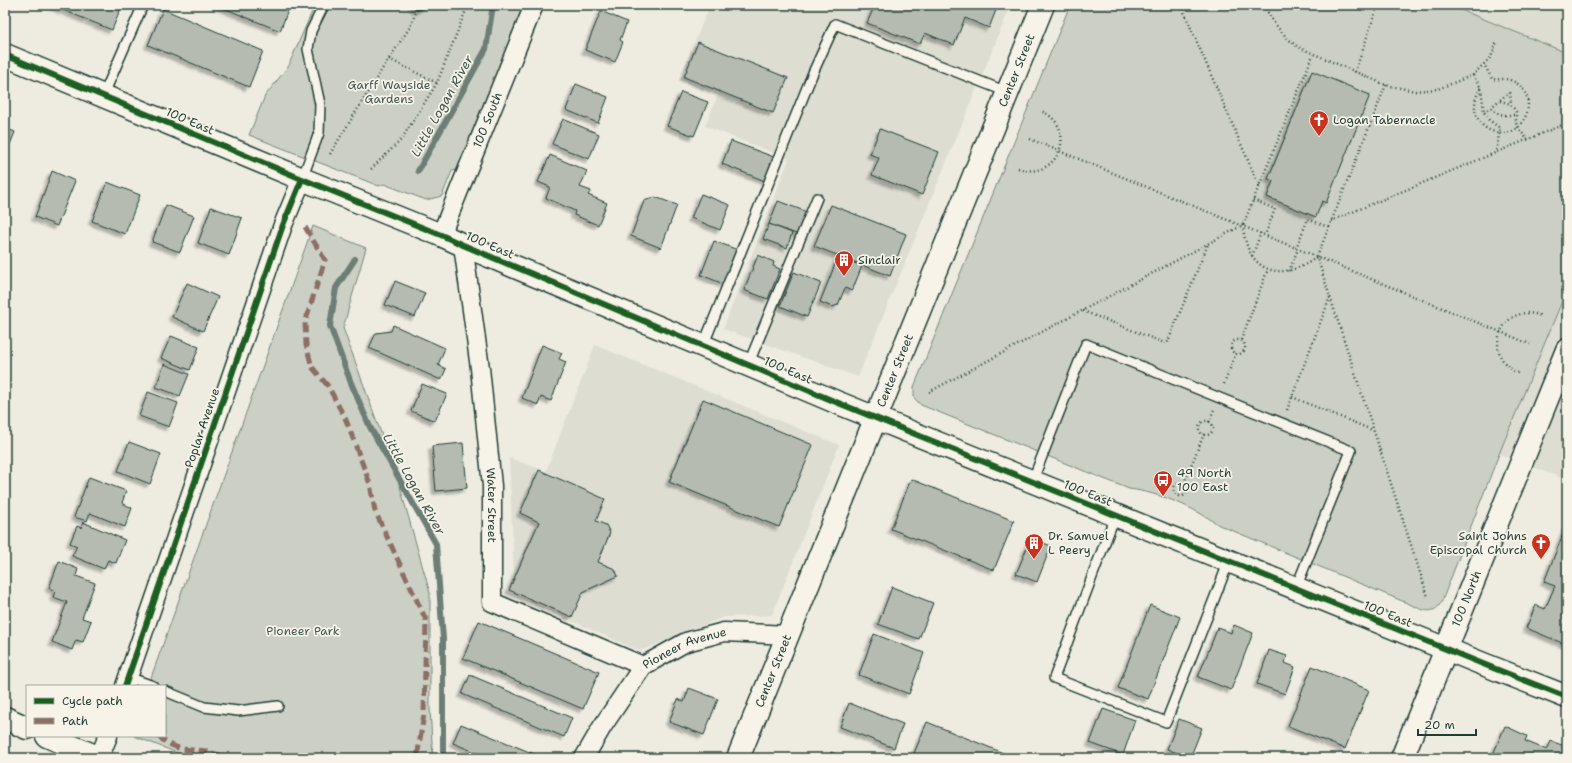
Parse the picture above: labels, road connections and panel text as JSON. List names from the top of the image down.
{
  "streets": {
    "main road": ["Center Street", "100 East", "100 North"],
    "street": [
      "100 South",
      "Poplar Avenue",
      "Water Street",
      "Pioneer Avenue"
    ]
  },
  "crossings": [
    ["Center Street", "100 East"],
    ["Center Street", "Pioneer Avenue"],
    ["100 South", "100 East"],
    ["100 East", "Poplar Avenue"],
    ["100 East", "Water Street"],
    ["100 East", "100 North"],
    ["Water Street", "Pioneer Avenue"]
  ],
  "water": ["Little Logan River"],
  "parks": ["Garff Wayside Gardens", "Pioneer Park"],
  "places": {
    "church": ["Logan Tabernacle", "Saint Johns Episcopal Church"],
    "building": ["Sinclair", "Dr. Samuel L Peery"],
    "bus stop": ["49 North 100 East"]
  },
  "legend": ["Cycle path", "Path"],
  "scale_bar": "20 m"
}
